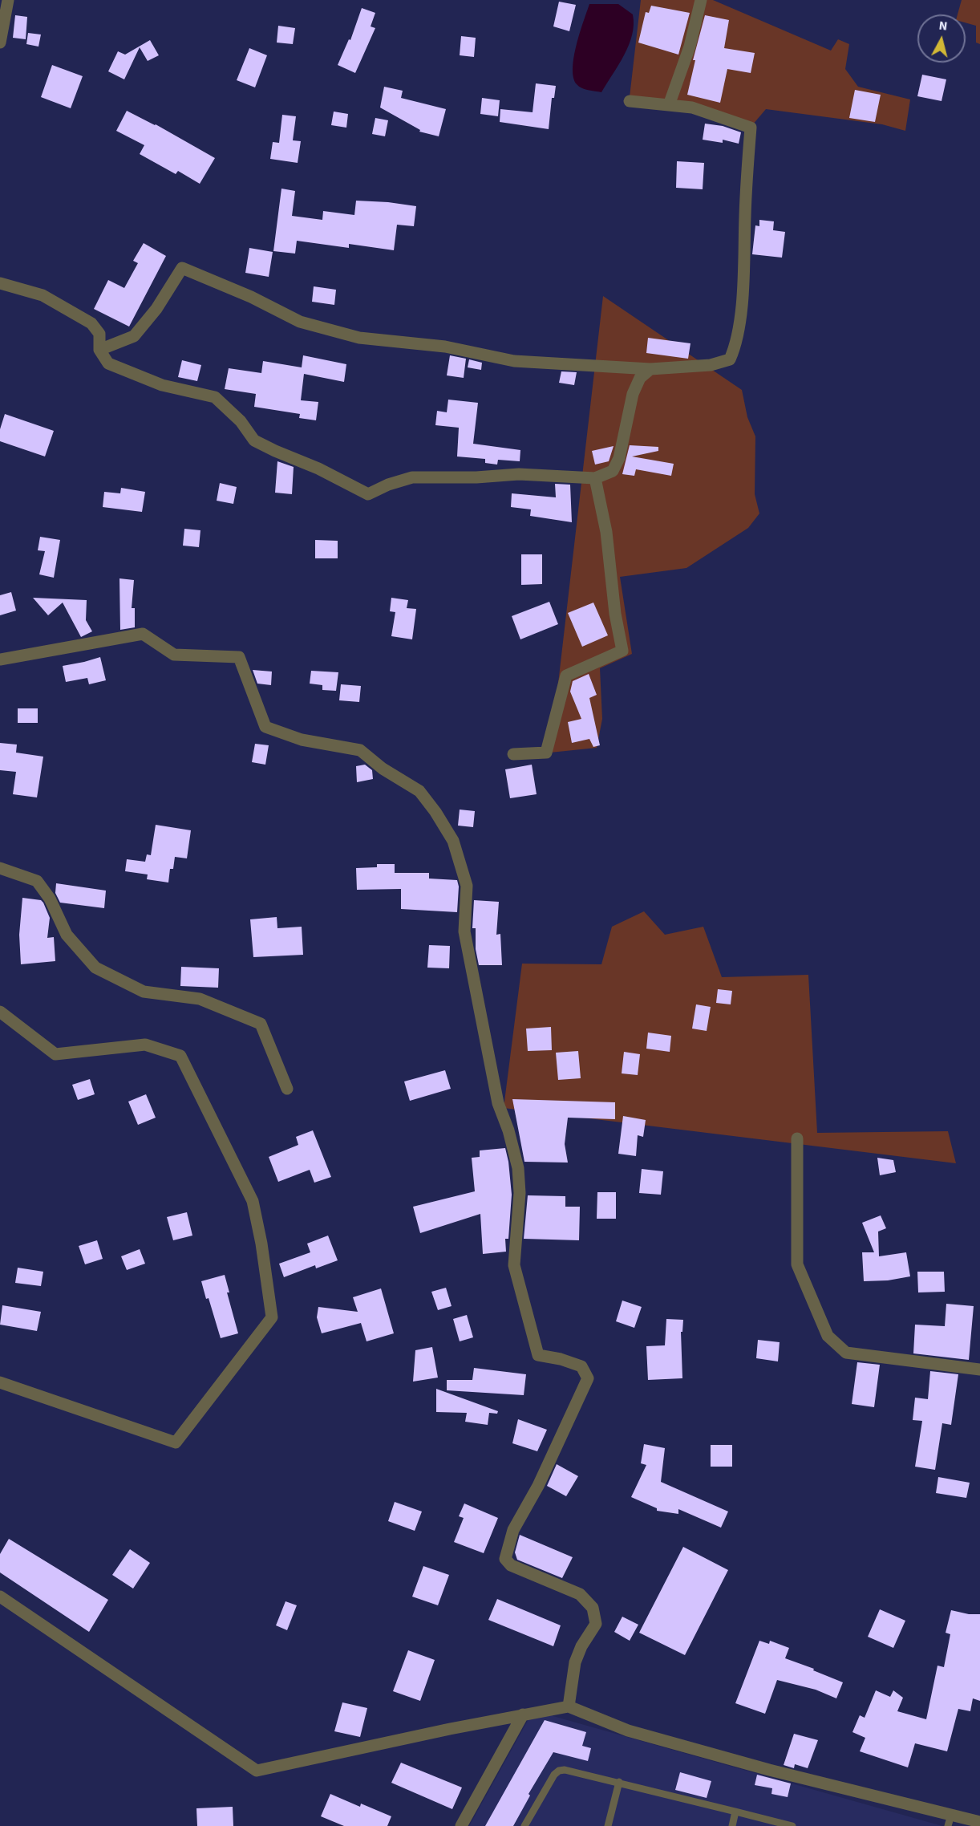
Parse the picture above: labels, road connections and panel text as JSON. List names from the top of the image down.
{
  "north": "top"
}
